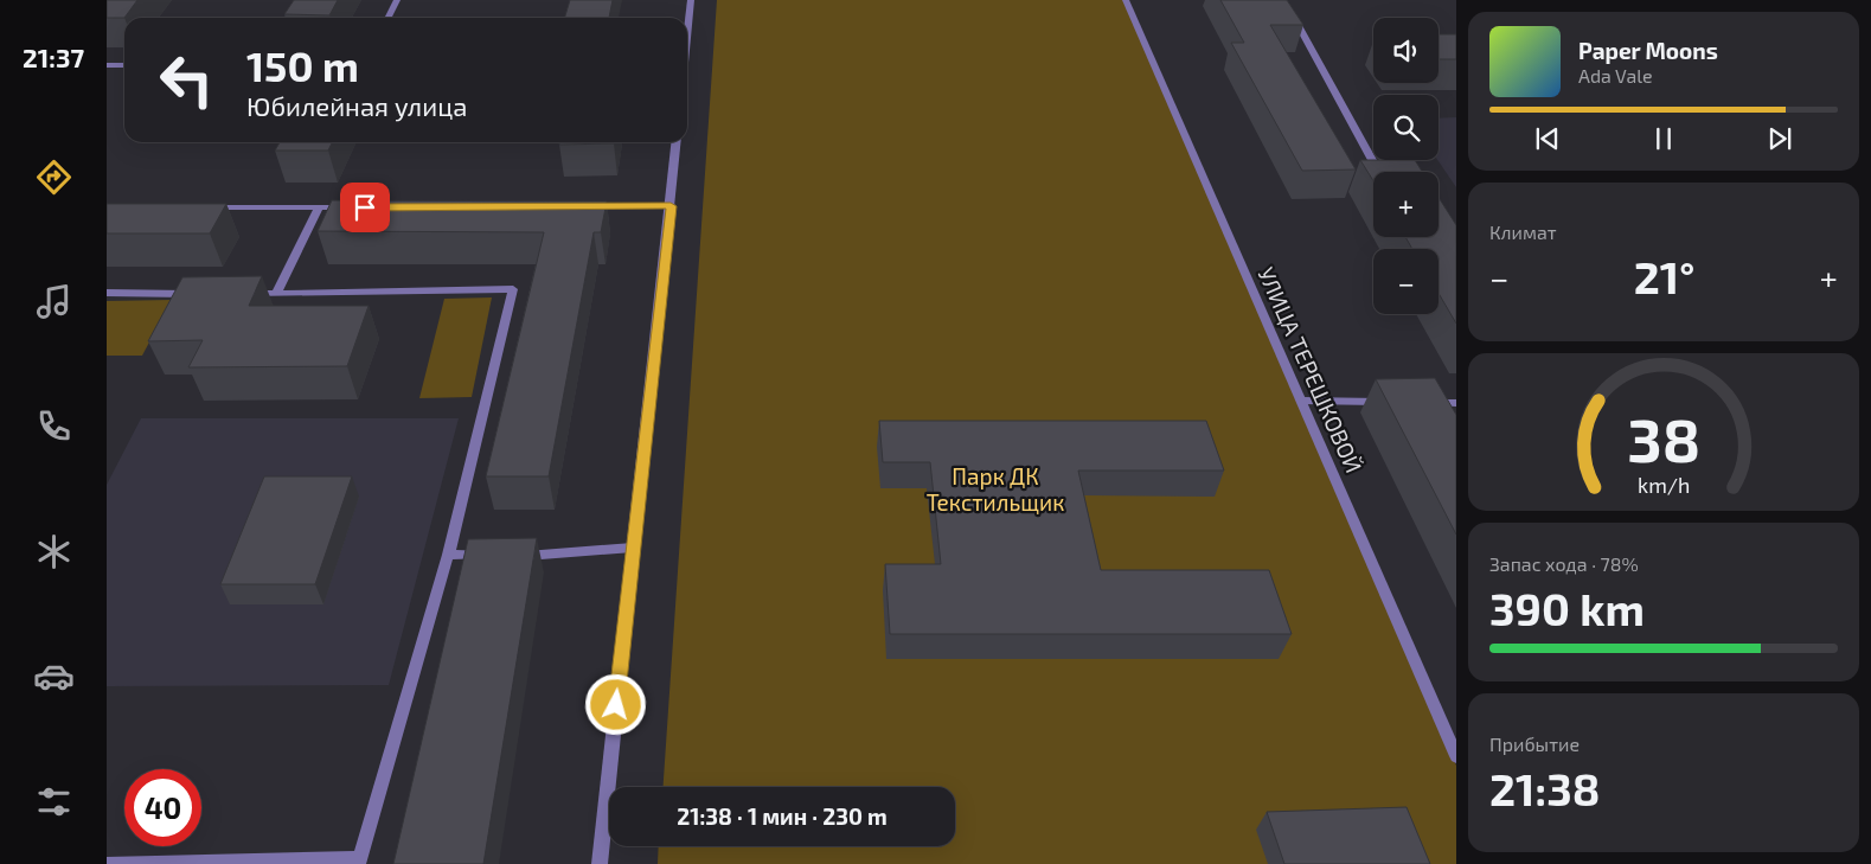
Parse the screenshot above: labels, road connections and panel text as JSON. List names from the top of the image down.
{
  "streets": {
    "street": ["УЛИЦА ТЕРЕШКОВОЙ"]
  },
  "parks": ["Парк ДК Текстильщик"],
  "page": {
    "tabs": "21:37",
    "map_buttons": ["+", "−"],
    "turn": ["150 m", "Юбилейная улица"],
    "song": ["Paper Moons", "Ada Vale"],
    "tile": [
      "Климат",
      ["Запас хода · 78%", "390 km"],
      ["Прибытие", "21:38"]
    ],
    "heat": ["−", "21°", "+"],
    "limit": "40",
    "trip": "21:38 · 1 мин · 230 m",
    "gauge": ["38", "km/h"]
  }
}
